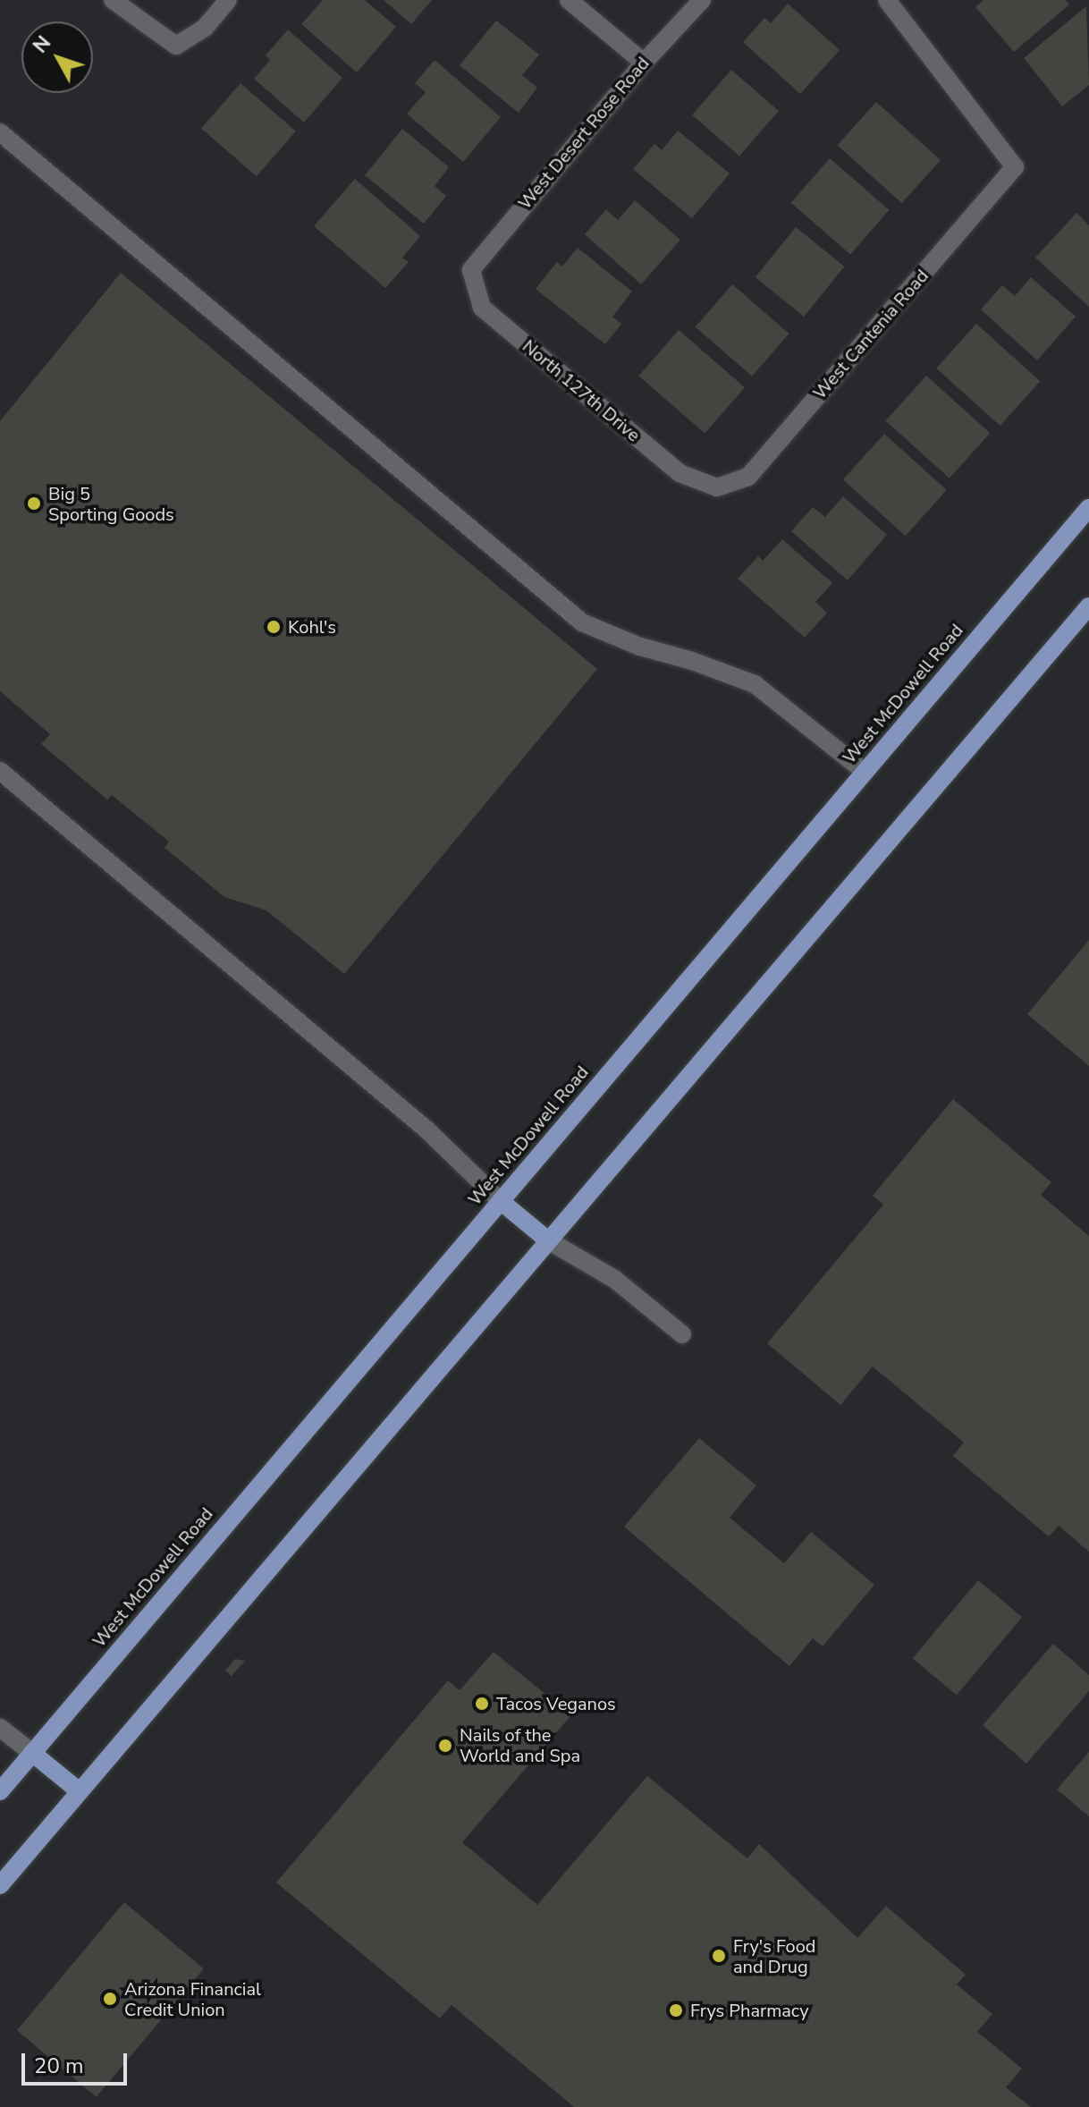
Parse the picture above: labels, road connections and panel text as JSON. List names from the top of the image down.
{
  "streets": {
    "main road": ["West McDowell Road"],
    "street": ["West Desert Rose Road", "West Cantenia Road", "North 127th Drive"]
  },
  "crossings": [
    ["West Desert Rose Road", "North 127th Drive"],
    ["West Cantenia Road", "North 127th Drive"]
  ],
  "places": [
    "Big 5 Sporting Goods",
    "Kohl's",
    "Tacos Veganos",
    "Nails of the World and Spa",
    "Fry's Food and Drug",
    "Arizona Financial Credit Union",
    "Frys Pharmacy"
  ],
  "scale_bar": "20 m",
  "north": "top left"
}
